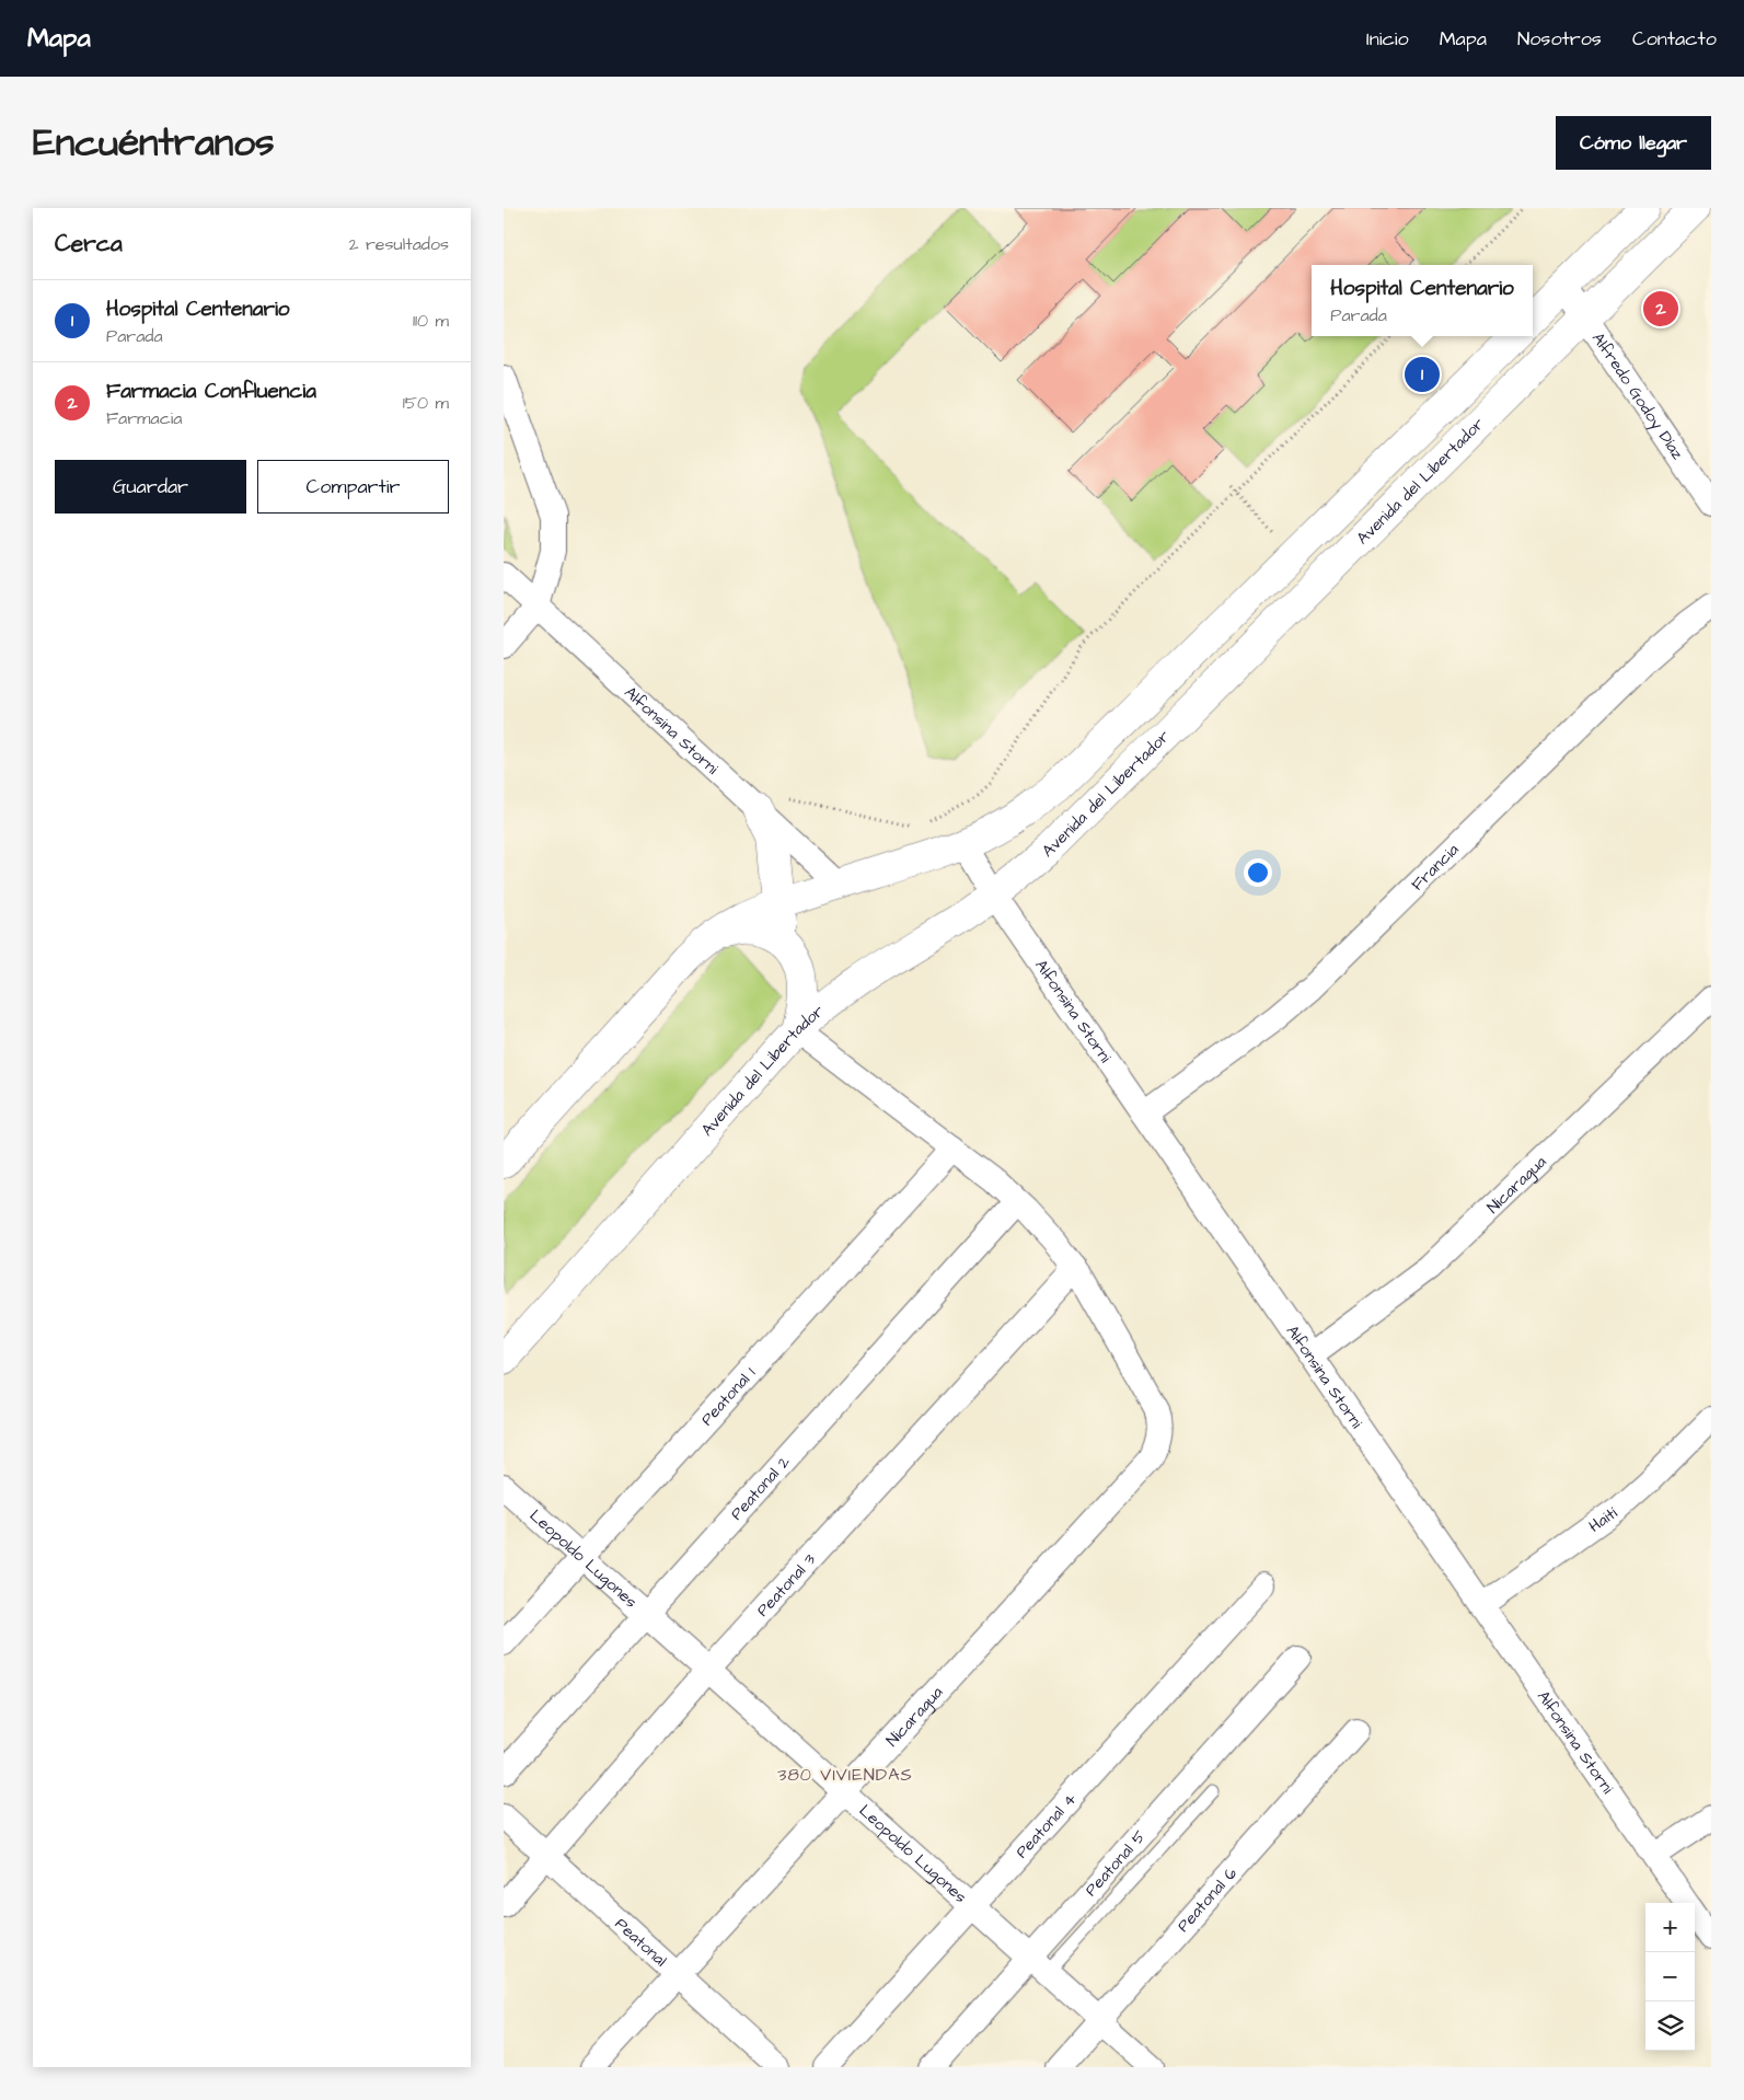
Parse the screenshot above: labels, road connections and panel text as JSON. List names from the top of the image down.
{
  "streets": {
    "main road": ["Avenida del Libertador"],
    "street": [
      "Alfredo Godoy Díaz",
      "Alfonsina Storni",
      "Francia",
      "Nicaragua",
      "Peatonal 1",
      "Peatonal 2",
      "Haití",
      "Leopoldo Lugones",
      "Peatonal 3",
      "Peatonal 4",
      "Peatonal 5",
      "Peatonal 6",
      "Peatonal"
    ]
  },
  "crossings": [
    ["Alfredo Godoy Díaz", "Avenida del Libertador"],
    ["Avenida del Libertador", "Alfonsina Storni"],
    ["Alfonsina Storni", "Francia"],
    ["Alfonsina Storni", "Nicaragua"],
    ["Alfonsina Storni", "Haití"],
    ["Nicaragua", "Leopoldo Lugones"],
    ["Nicaragua", "Peatonal 3"],
    ["Nicaragua", "Peatonal"],
    ["Peatonal 1", "Leopoldo Lugones"],
    ["Peatonal 2", "Leopoldo Lugones"],
    ["Leopoldo Lugones", "Peatonal 3"],
    ["Leopoldo Lugones", "Peatonal 4"],
    ["Leopoldo Lugones", "Peatonal 5"],
    ["Leopoldo Lugones", "Peatonal 6"],
    ["Peatonal 3", "Peatonal"]
  ],
  "districts": ["380 VIVIENDAS"],
  "page": {
    "header": "Mapa",
    "nav": [
      "Inicio",
      "Mapa",
      "Nosotros",
      "Contacto"
    ],
    "title": "Encuéntranos",
    "buttons": [
      "Cómo llegar",
      ["Guardar", "Compartir"]
    ],
    "heading": ["Cerca", "2 resultados"],
    "popup": ["Hospital Centenario", "Parada"],
    "list": [
      {
        "mark": "1",
        "name": "Hospital Centenario",
        "note": "Parada",
        "value": "110 m"
      },
      {
        "mark": "2",
        "name": "Farmacia Confluencia",
        "note": "Farmacia",
        "value": "150 m"
      }
    ],
    "pins": ["2", "1"],
    "map_buttons": ["+", "−"]
  }
}
